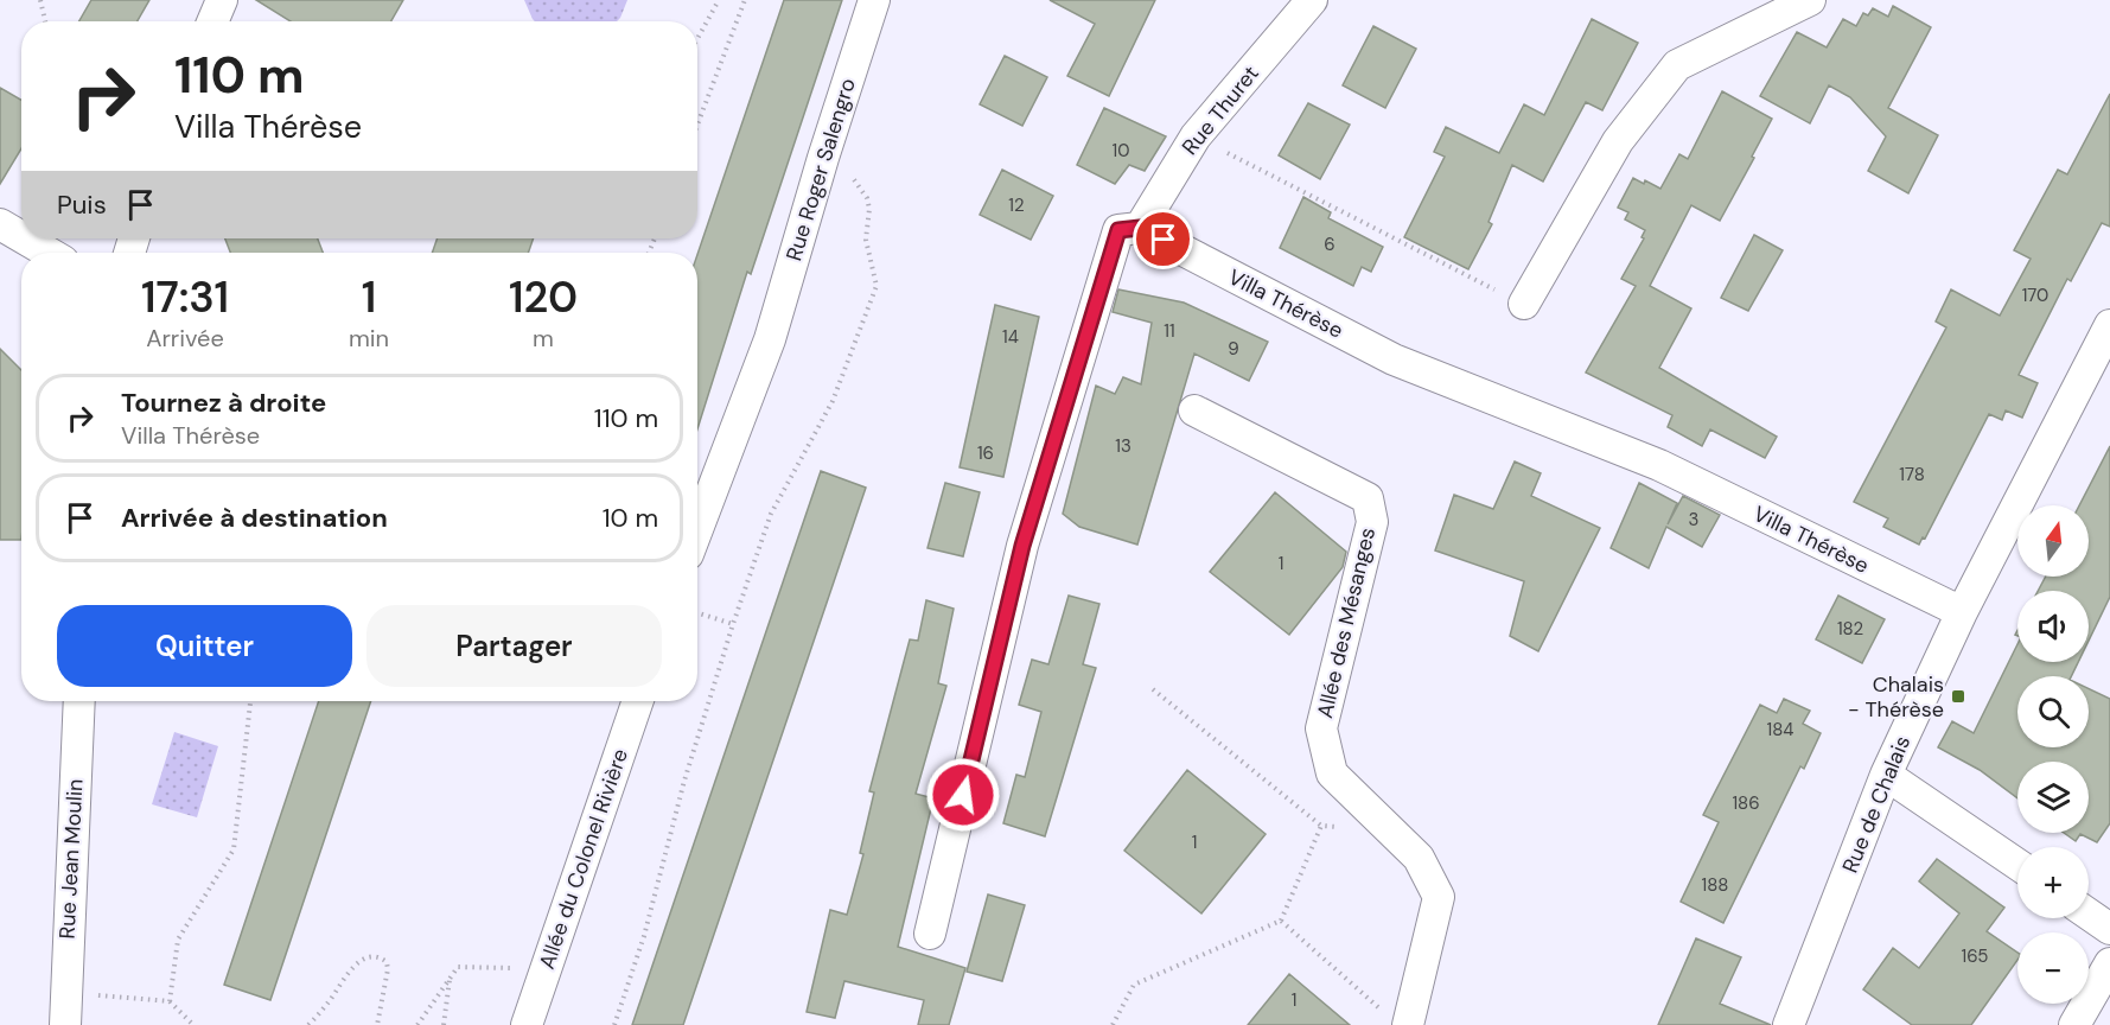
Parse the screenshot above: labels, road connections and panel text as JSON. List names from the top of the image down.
{
  "streets": {
    "street": [
      "Rue Thuret",
      "Rue Roger Salengro",
      "Villa Thérèse",
      "Allée des Mésanges",
      "Rue de Chalais",
      "Rue Jean Moulin",
      "Allée du Colonel Rivière"
    ]
  },
  "crossings": [
    ["Rue Thuret", "Villa Thérèse"],
    ["Villa Thérèse", "Rue de Chalais"]
  ],
  "places": {
    "transit": ["Chalais - Thérèse"]
  },
  "house_numbers": [
    "10",
    "12",
    "6",
    "170",
    "11",
    "14",
    "9",
    "13",
    "16",
    "178",
    "3",
    "1",
    "182",
    "184",
    "186",
    "1",
    "188",
    "165",
    "1"
  ],
  "north": "top",
  "page": {
    "turn": ["110 m", "Villa Thérèse"],
    "then": "Puis",
    "eta": [
      "17:31",
      "Arrivée",
      "1",
      "min",
      "120",
      "m"
    ],
    "list": [
      {
        "name": "Tournez à droite",
        "note": "Villa Thérèse",
        "value": "110 m"
      },
      {
        "name": "Arrivée à destination",
        "value": "10 m"
      }
    ],
    "map_buttons": ["+", "−"],
    "buttons": ["Quitter", "Partager"]
  }
}
